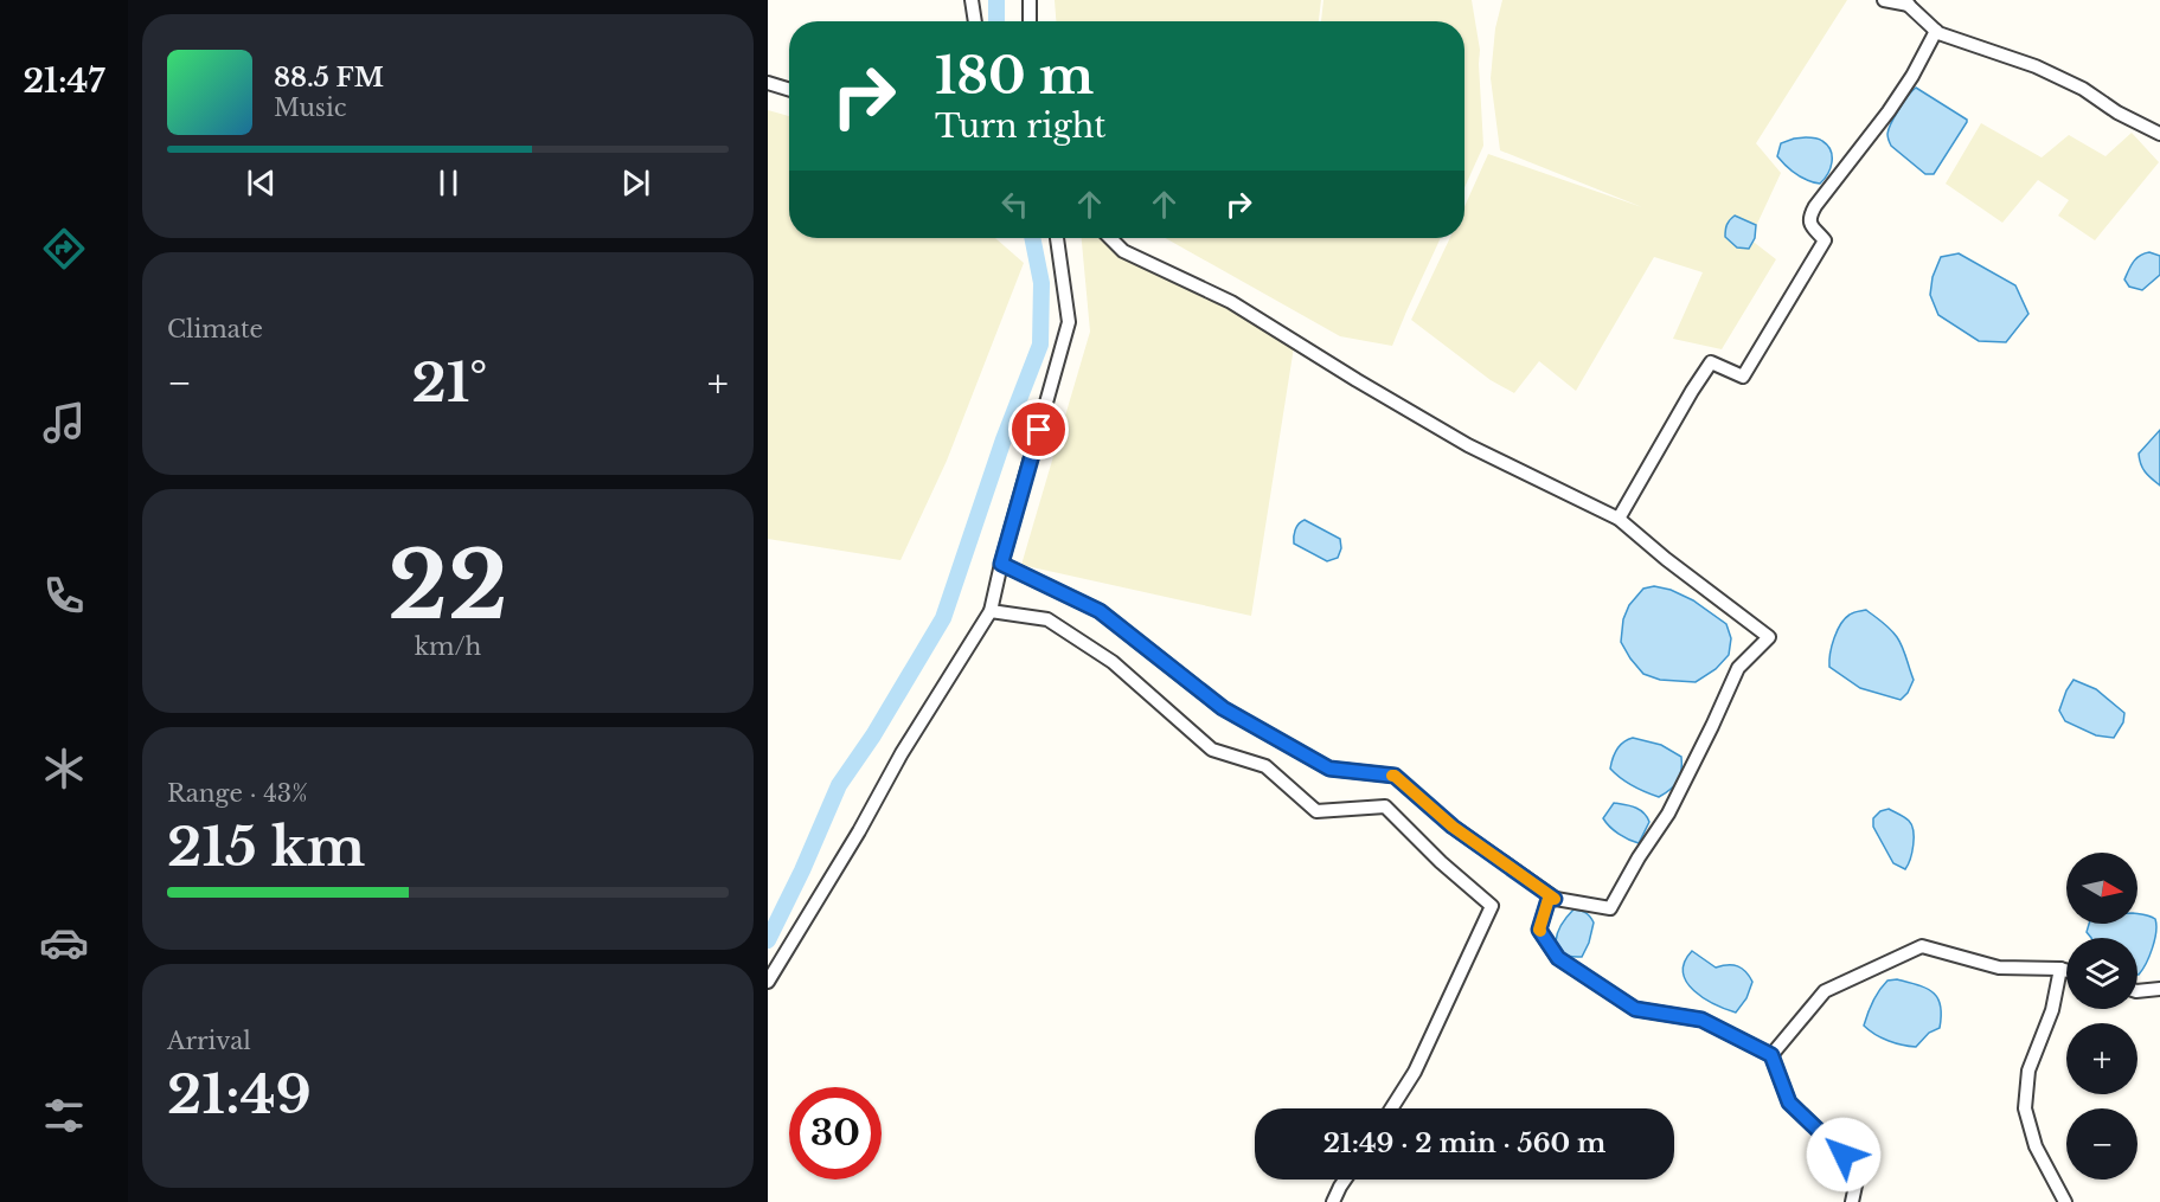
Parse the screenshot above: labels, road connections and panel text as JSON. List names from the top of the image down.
{
  "north": "right",
  "page": {
    "tabs": "21:47",
    "turn": ["180 m", "Turn right"],
    "song": ["88.5 FM", "Music"],
    "tile": [
      "Climate",
      ["22", "km/h"],
      ["Range · 43%", "215 km"],
      ["Arrival", "21:49"]
    ],
    "heat": ["−", "21°", "+"],
    "map_buttons": ["+", "−"],
    "limit": "30",
    "trip": "21:49 · 2 min · 560 m"
  }
}
